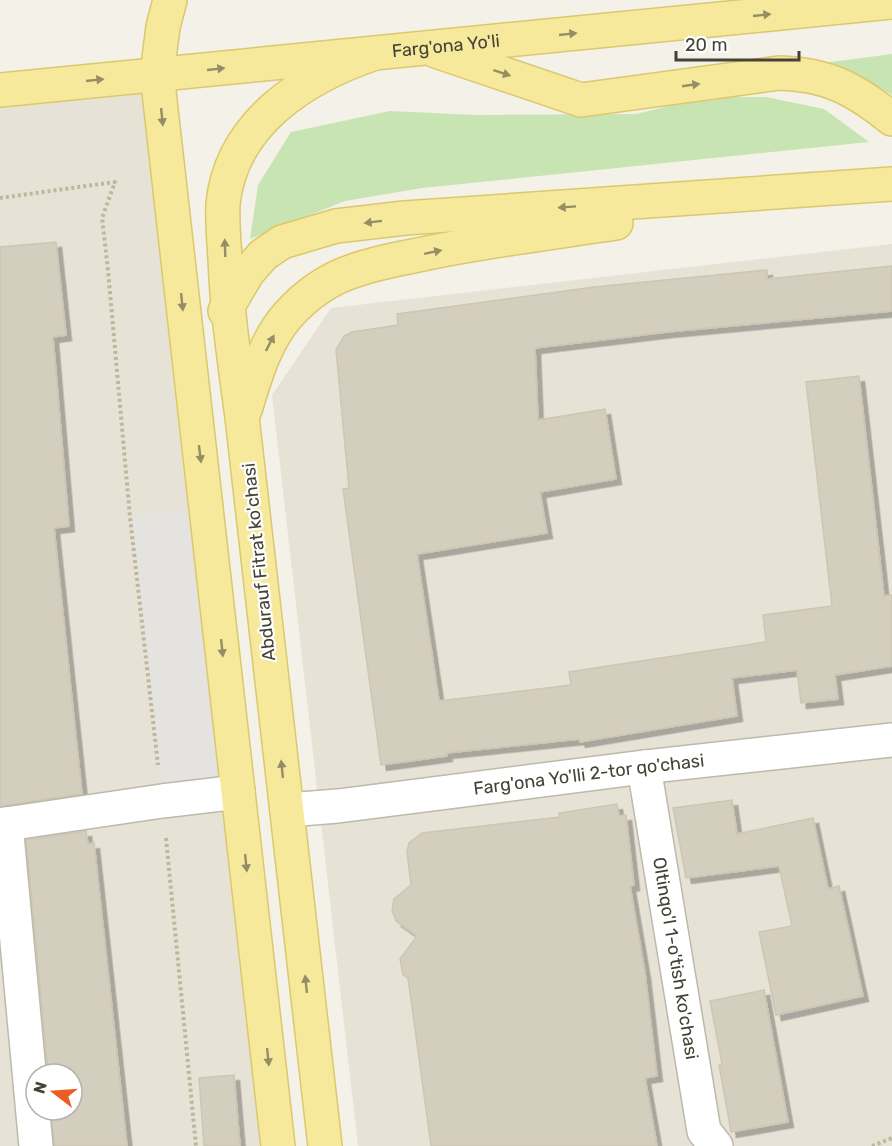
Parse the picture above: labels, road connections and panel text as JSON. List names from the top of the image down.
{
  "streets": {
    "main road": ["Farg'ona Yo'li", "Abdurauf Fitrat ko'chasi"],
    "street": ["Farg'ona Yo'lli 2-tor qo'chasi", "Oltinqo'l 1-o'tish ko'chasi"]
  },
  "crossings": [
    ["Farg'ona Yo'li", "Abdurauf Fitrat ko'chasi"],
    ["Abdurauf Fitrat ko'chasi", "Farg'ona Yo'lli 2-tor qo'chasi"],
    ["Farg'ona Yo'lli 2-tor qo'chasi", "Oltinqo'l 1-o'tish ko'chasi"]
  ],
  "scale_bar": "20 m",
  "north": "left"
}
